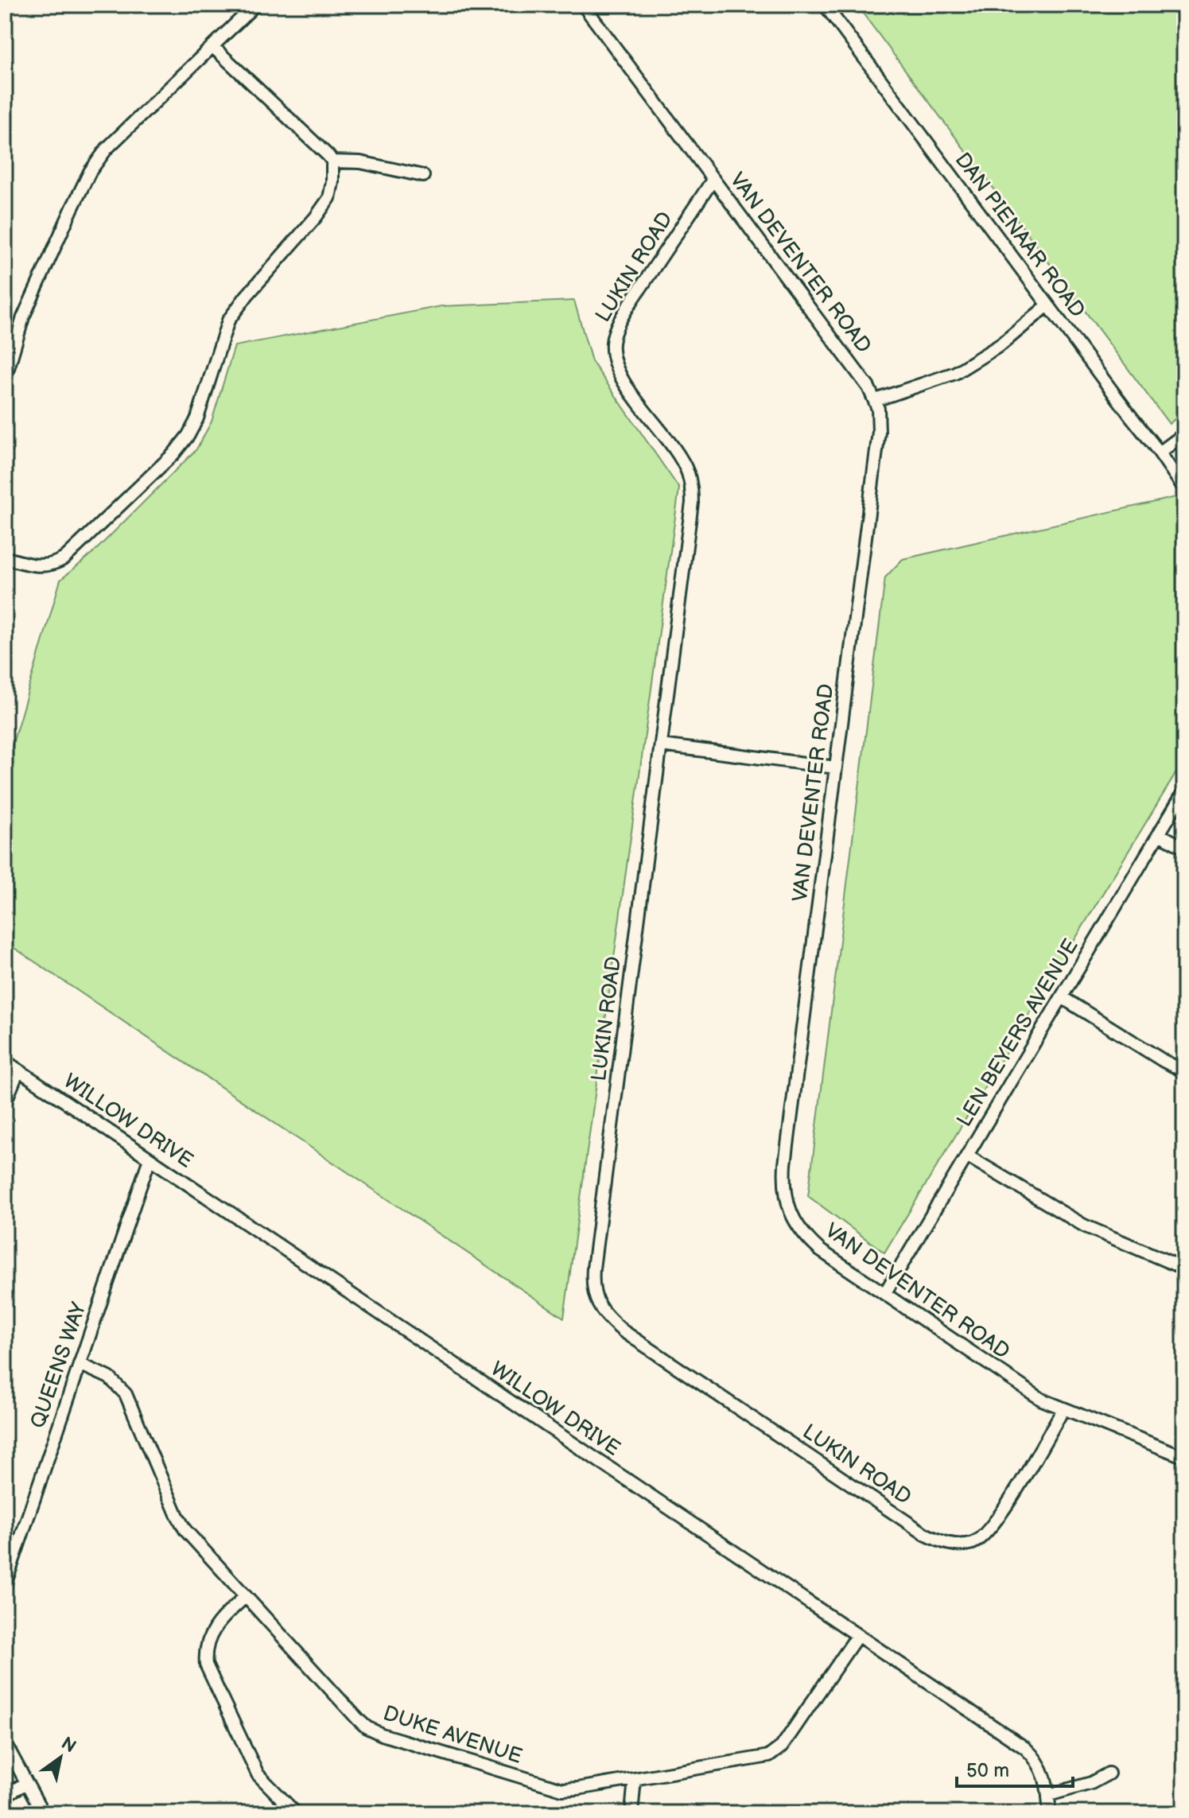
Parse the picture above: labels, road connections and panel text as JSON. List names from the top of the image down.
{
  "streets": {
    "street": [
      "DAN PIENAAR ROAD",
      "VAN DEVENTER ROAD",
      "LUKIN ROAD",
      "LEN BEYERS AVENUE",
      "WILLOW DRIVE",
      "QUEENS WAY",
      "DUKE AVENUE"
    ]
  },
  "crossings": [
    ["VAN DEVENTER ROAD", "LUKIN ROAD"],
    ["VAN DEVENTER ROAD", "LEN BEYERS AVENUE"],
    ["WILLOW DRIVE", "QUEENS WAY"],
    ["WILLOW DRIVE", "DUKE AVENUE"],
    ["QUEENS WAY", "DUKE AVENUE"]
  ],
  "scale_bar": "50 m",
  "north": "top right"
}
